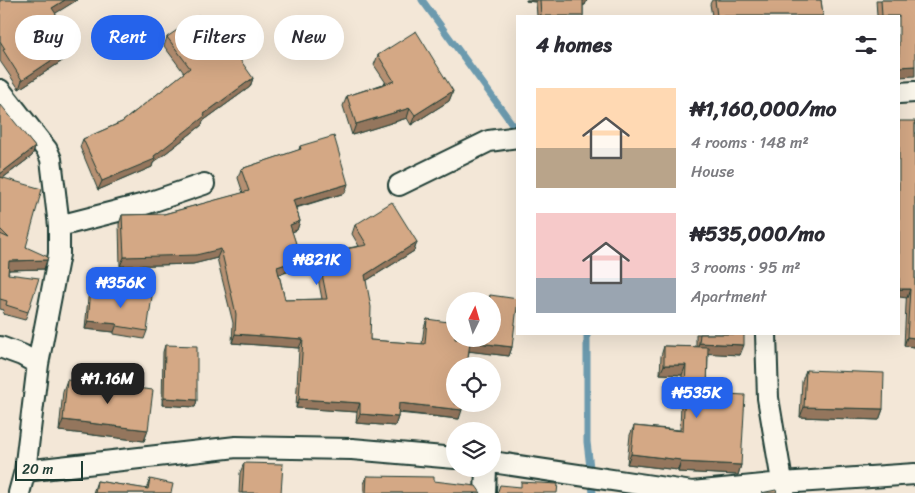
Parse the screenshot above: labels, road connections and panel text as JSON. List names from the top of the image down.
{
  "scale_bar": "20 m",
  "north": "top",
  "page": {
    "chip": [
      "Buy",
      "Rent",
      "Filters",
      "New"
    ],
    "heading": "4 homes",
    "list": [
      {
        "name": "₦1,160,000/mo",
        "note": "4 rooms · 148 m² · House"
      },
      {
        "name": "₦535,000/mo",
        "note": "3 rooms · 95 m² · Apartment"
      }
    ],
    "price": [
      "₦821K",
      "₦356K",
      "₦1.16M",
      "₦535K"
    ],
    "scale": "20 m"
  }
}
